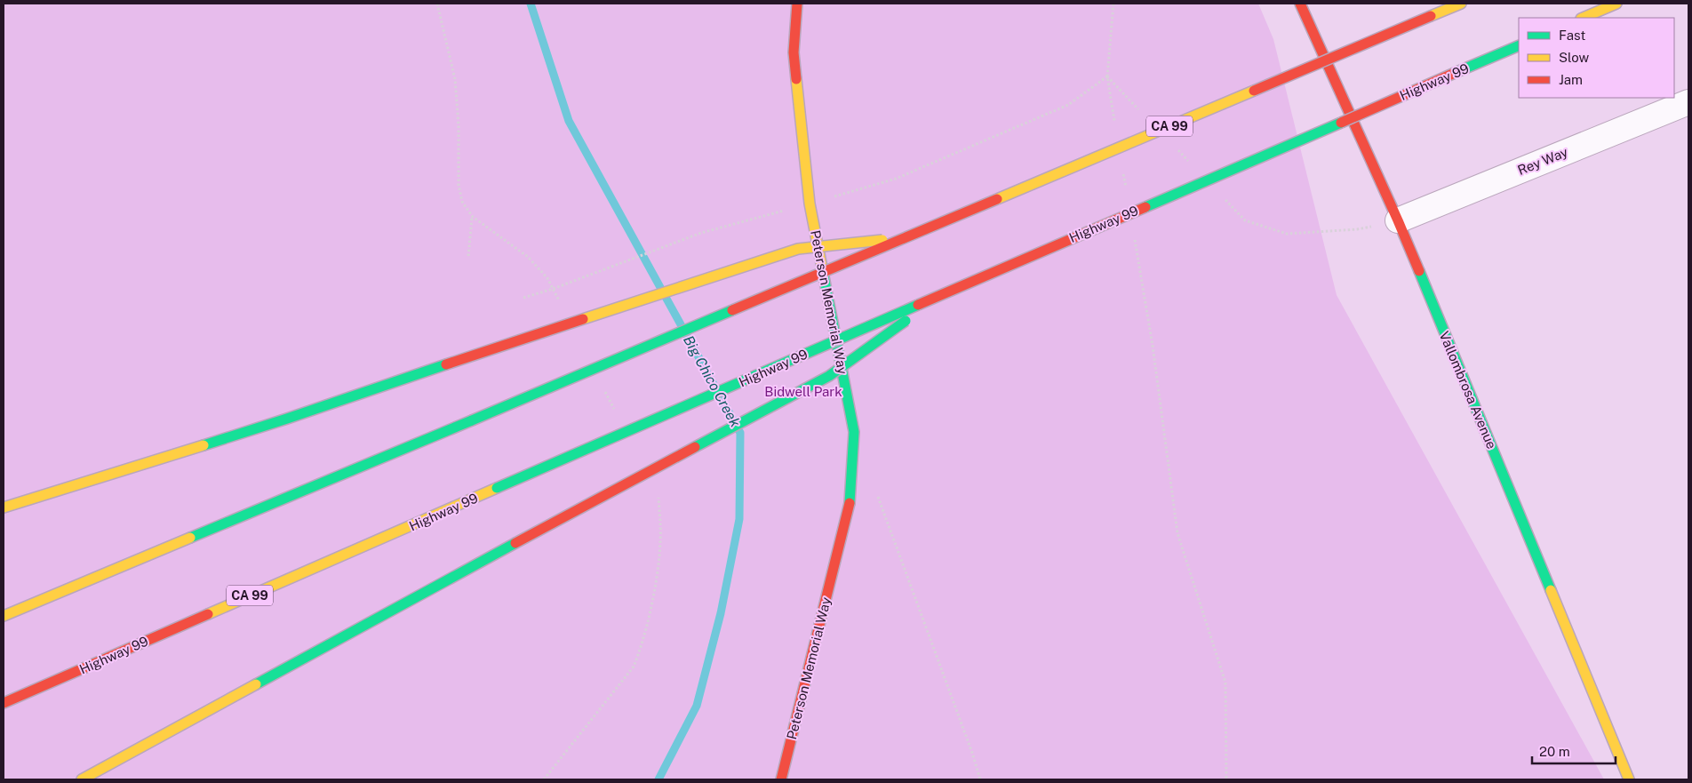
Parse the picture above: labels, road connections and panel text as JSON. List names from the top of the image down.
{
  "streets": {
    "main road": [
      "Highway 99",
      "CA 99",
      "Peterson Memorial Way",
      "Vallombrosa Avenue"
    ],
    "street": ["Rey Way"]
  },
  "crossings": [
    ["Rey Way", "Vallombrosa Avenue"]
  ],
  "water": ["Big Chico Creek"],
  "parks": ["Bidwell Park"],
  "legend": ["Fast", "Slow", "Jam"],
  "scale_bar": "20 m"
}
